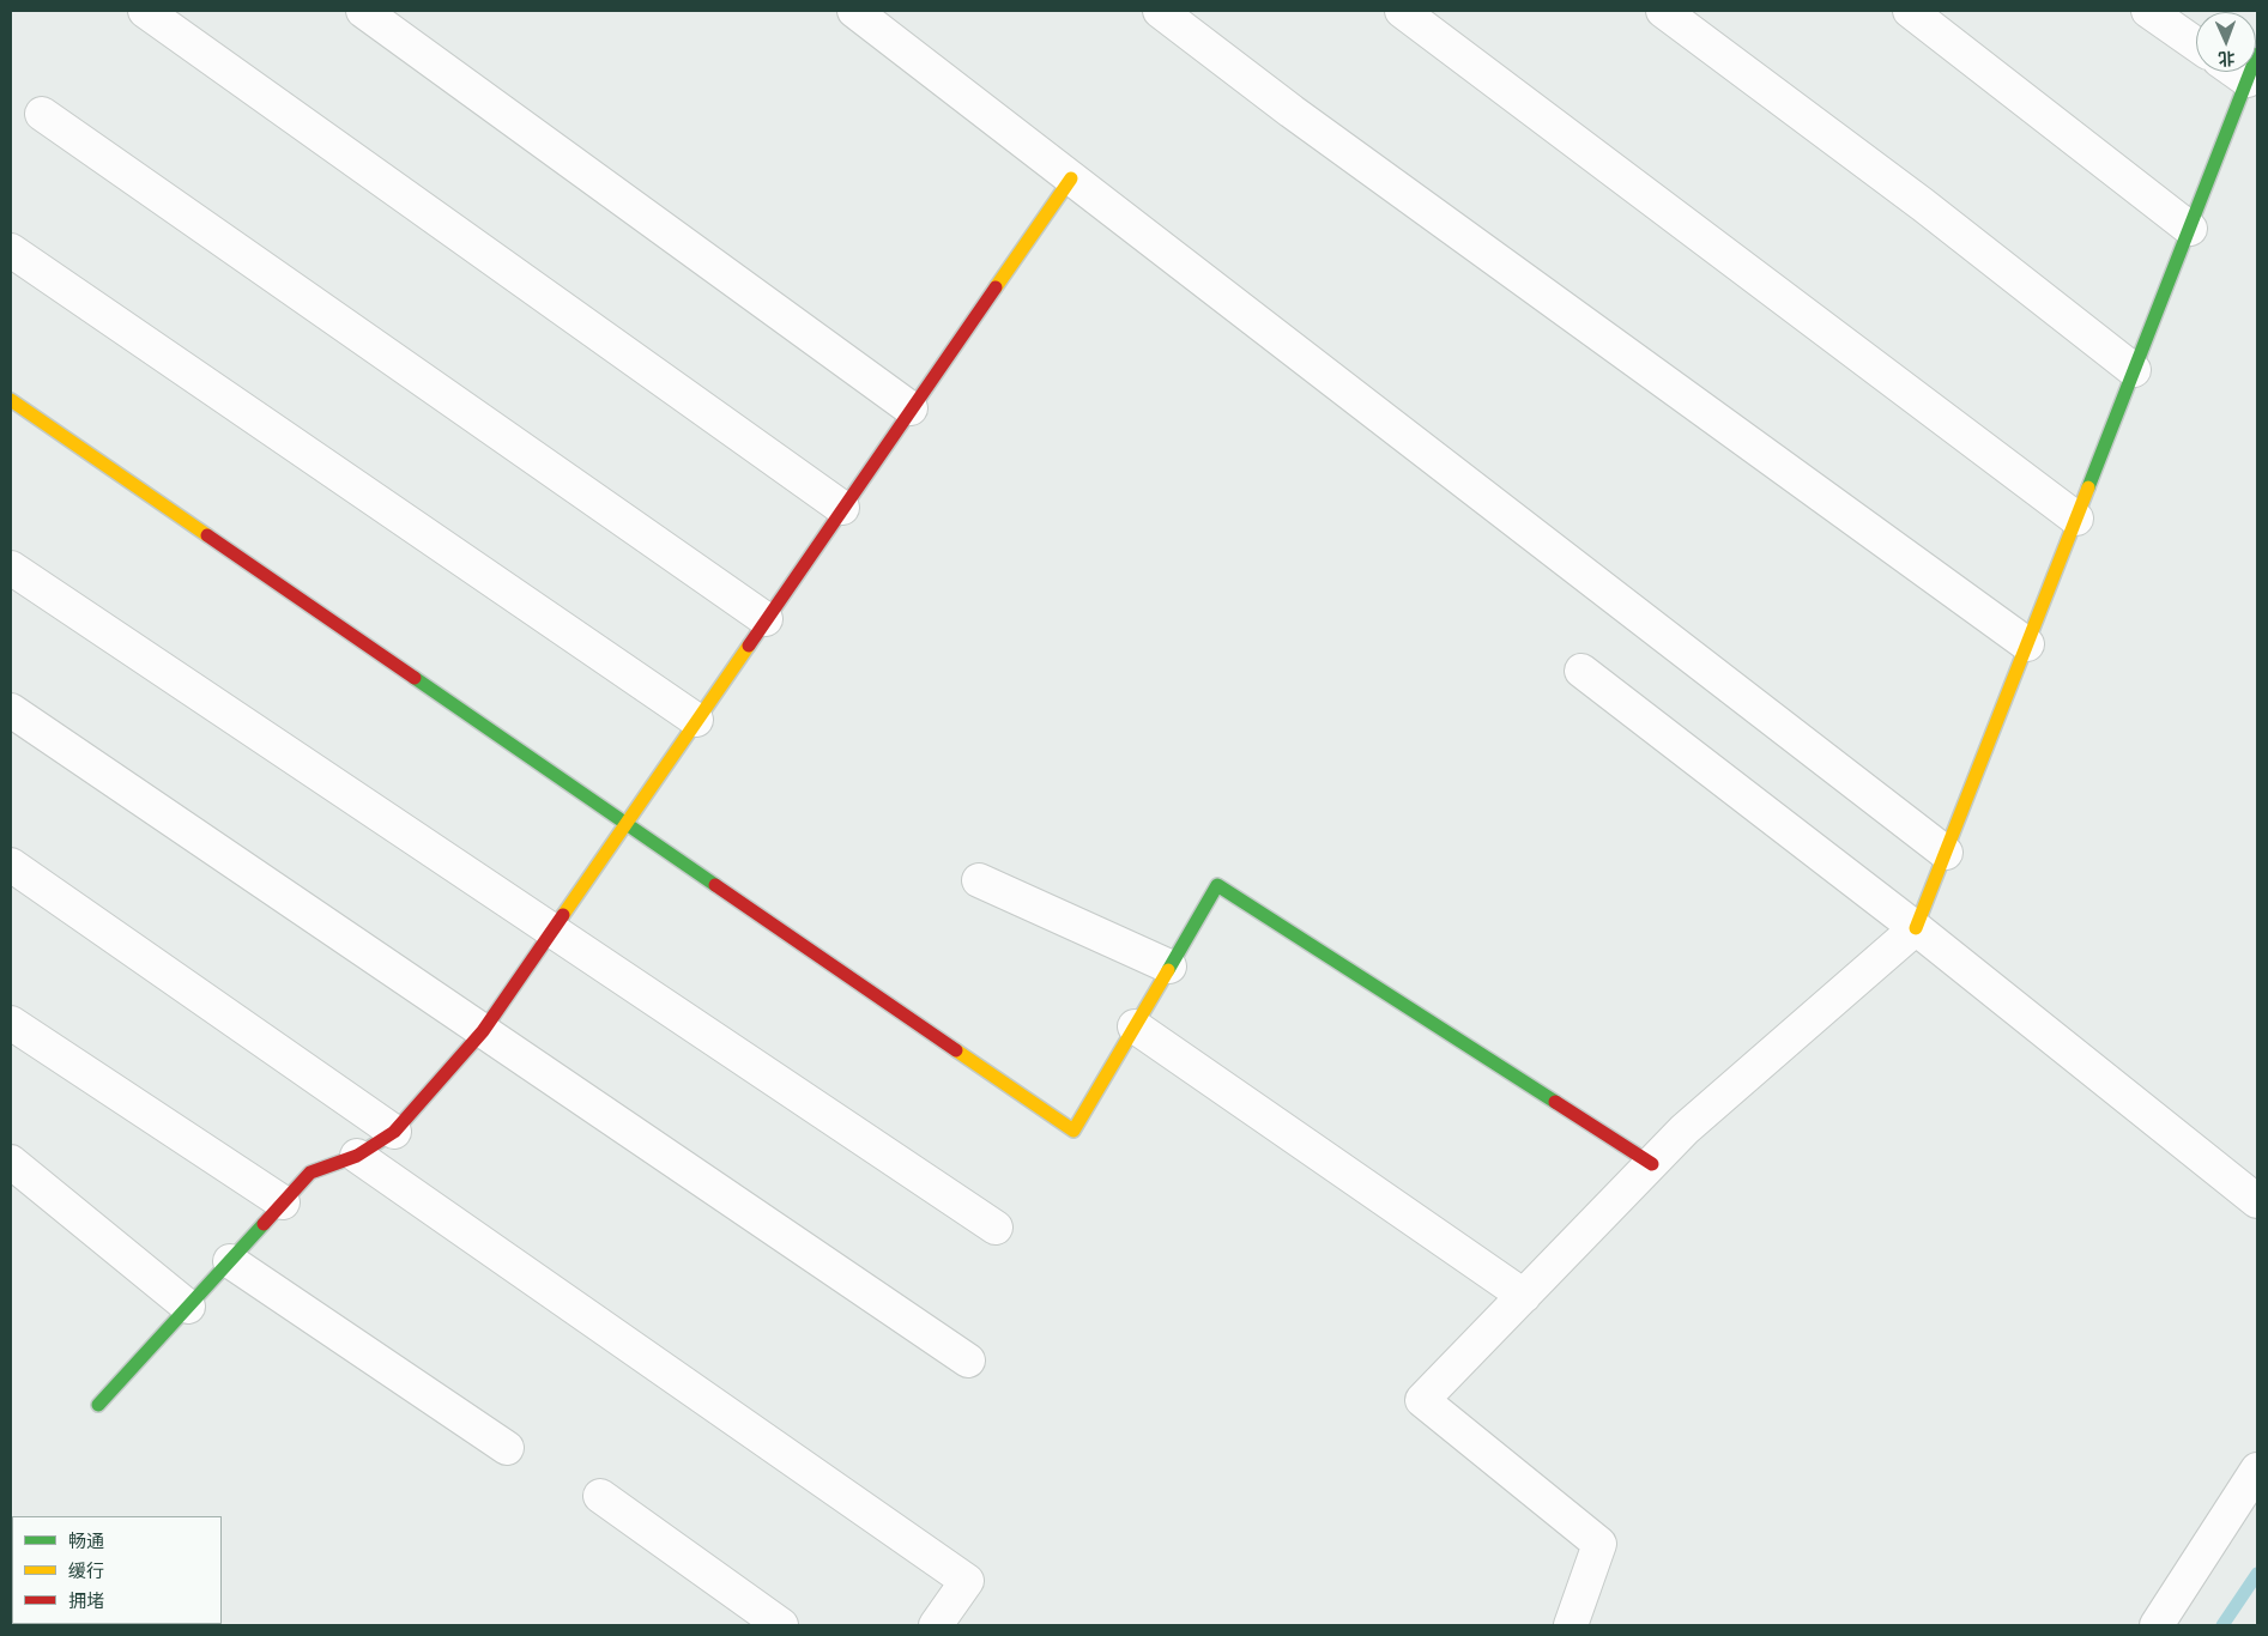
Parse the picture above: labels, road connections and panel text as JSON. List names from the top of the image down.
{
  "legend": ["畅通", "缓行", "拥堵"],
  "north": "bottom"
}
